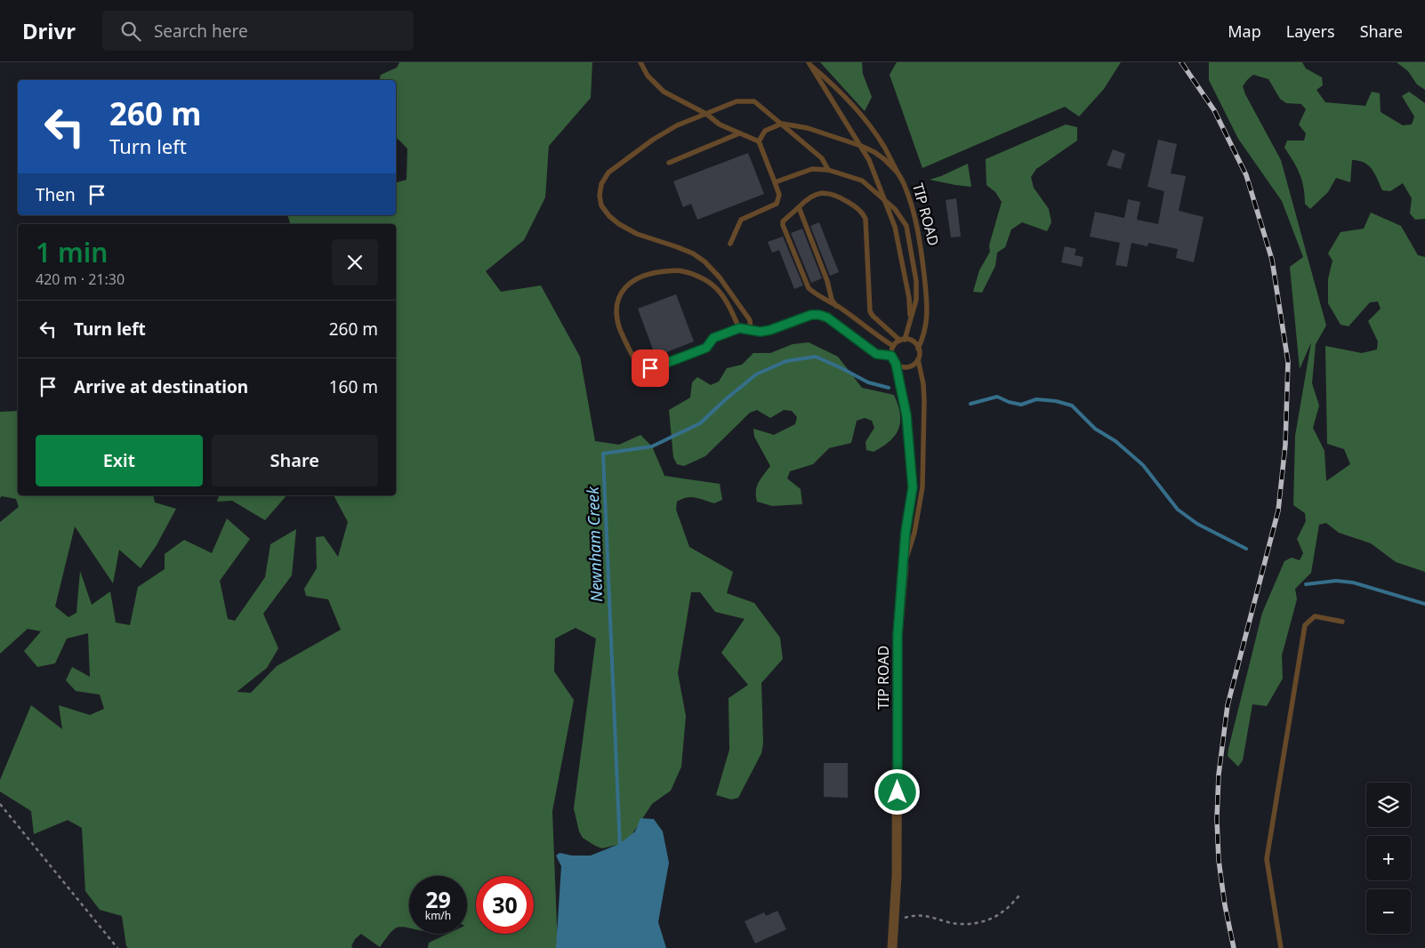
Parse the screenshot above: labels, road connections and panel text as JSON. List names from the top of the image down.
{
  "streets": {
    "street": ["TIP ROAD"]
  },
  "water": ["Newnham Creek"],
  "page": {
    "header": "Drivr",
    "search": "Search here",
    "nav": ["Map", "Layers", "Share"],
    "turn": ["260 m", "Turn left"],
    "then": "Then",
    "heading": ["1 min", "420 m · 21:30"],
    "list": [
      {
        "name": "Turn left",
        "value": "260 m"
      },
      {
        "name": "Arrive at destination",
        "value": "160 m"
      }
    ],
    "buttons": ["Exit", "Share"],
    "map_buttons": ["+", "−"],
    "speed": "29 km/h",
    "limit": "30"
  }
}
